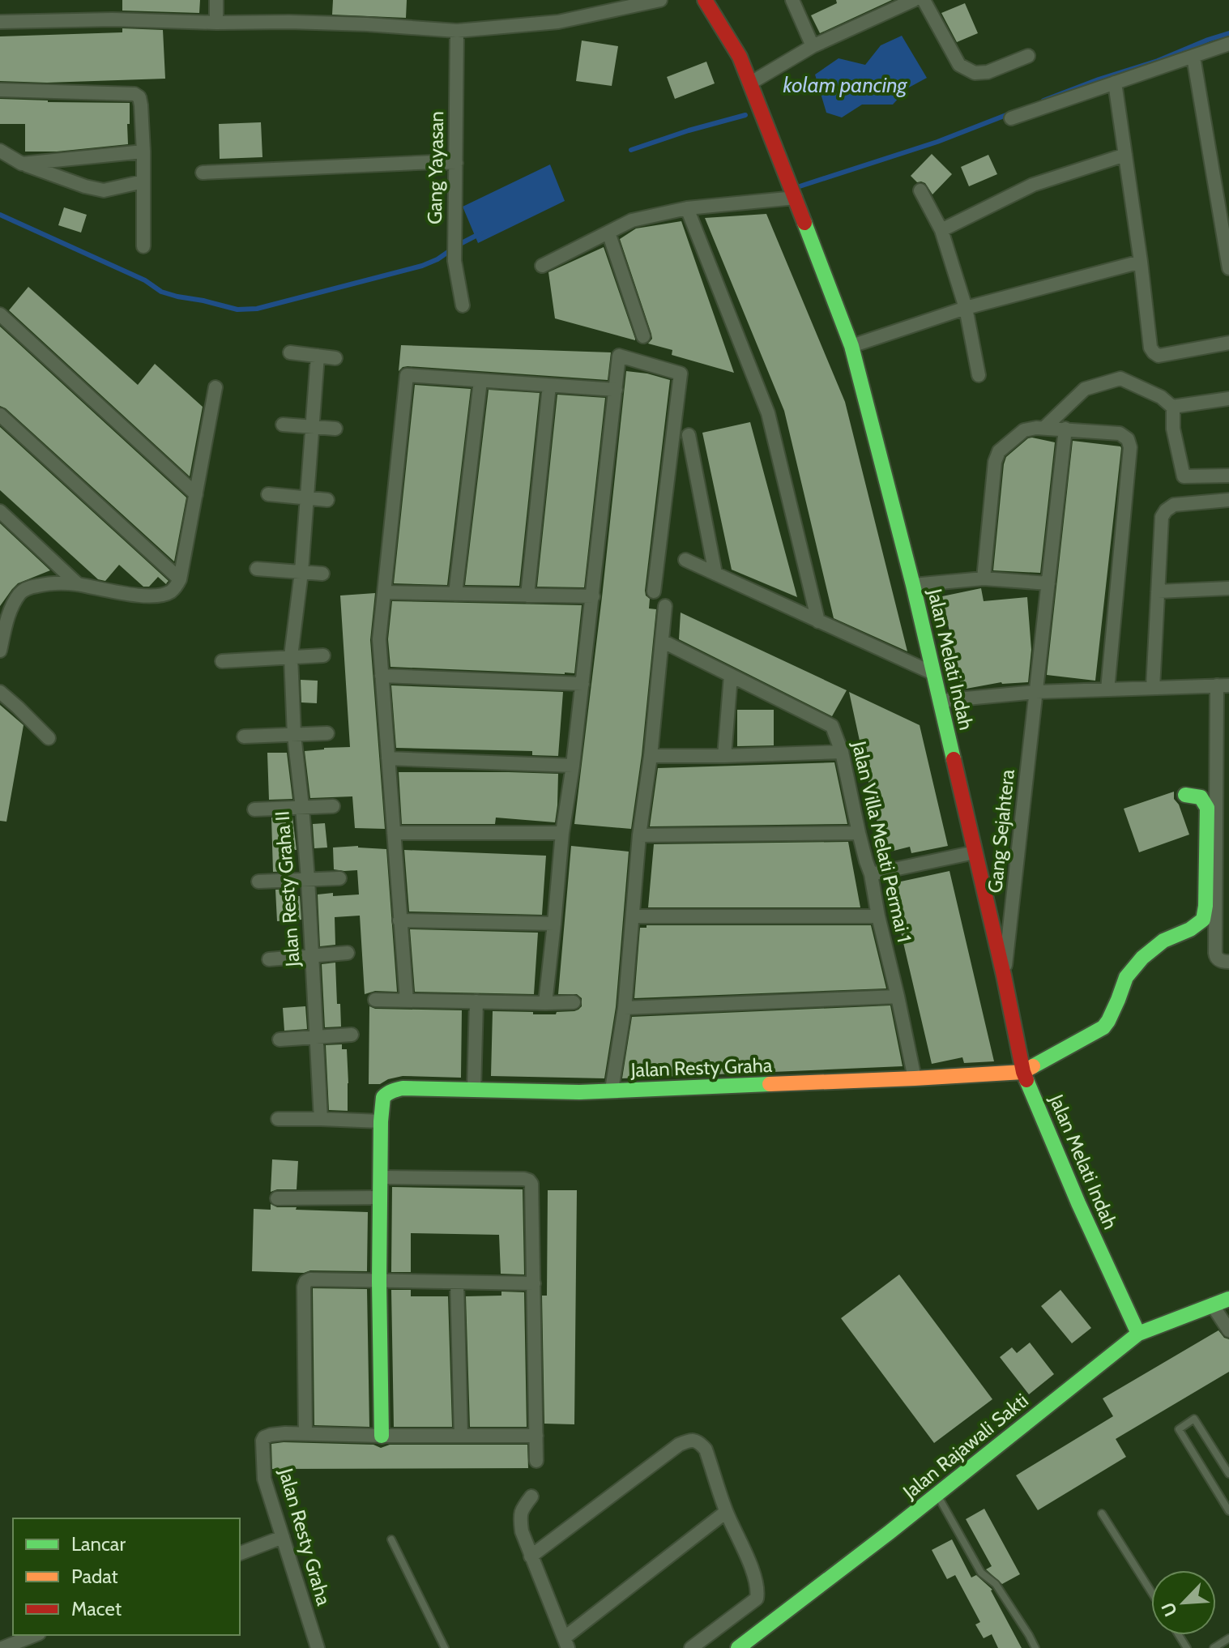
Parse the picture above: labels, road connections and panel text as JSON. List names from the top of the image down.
{
  "streets": {
    "main road": ["Jalan Melati Indah", "Jalan Resty Graha", "Jalan Rajawali Sakti"],
    "street": [
      "Gang Yayasan",
      "Gang Sejahtera",
      "Jalan Villa Melati Permai 1",
      "Jalan Resty Graha II"
    ]
  },
  "crossings": [
    ["Jalan Melati Indah", "Gang Sejahtera"],
    ["Jalan Melati Indah", "Jalan Resty Graha"],
    ["Jalan Melati Indah", "Jalan Rajawali Sakti"],
    ["Jalan Villa Melati Permai 1", "Jalan Resty Graha"]
  ],
  "water": ["kolam pancing"],
  "legend": ["Lancar", "Padat", "Macet"],
  "north": "bottom left"
}
